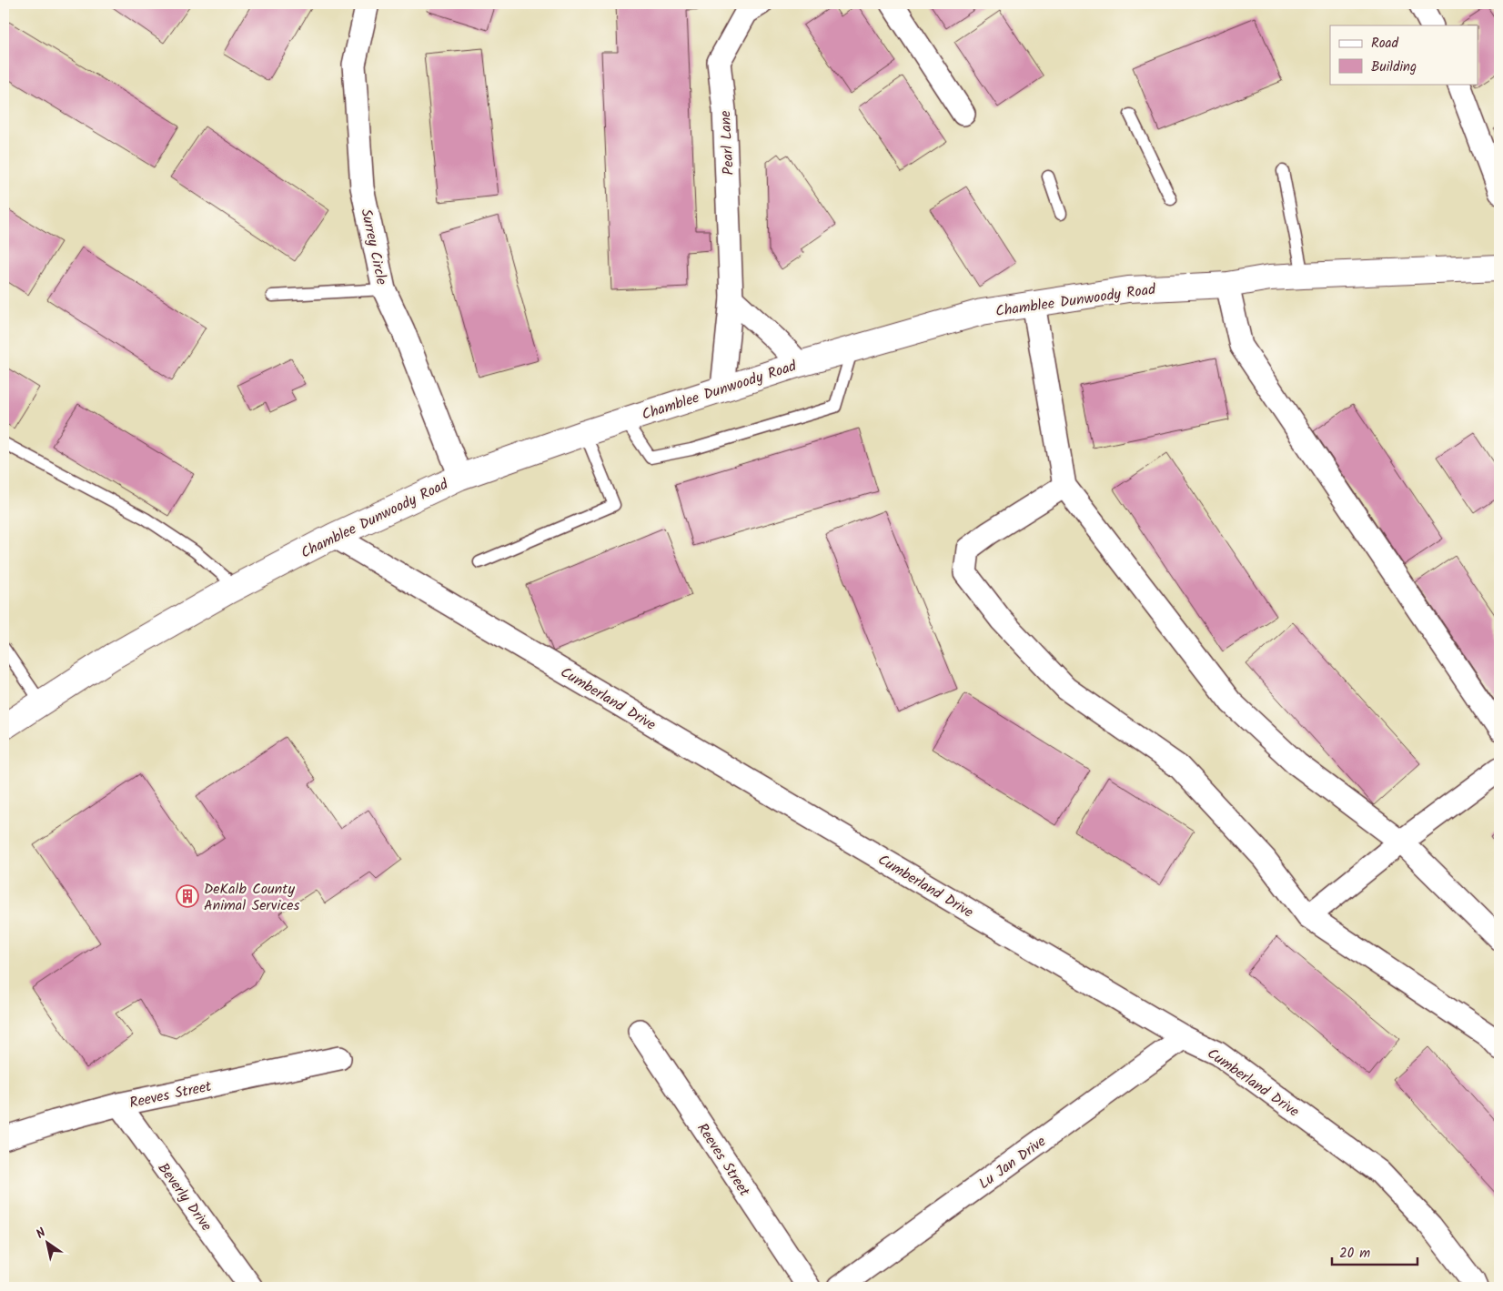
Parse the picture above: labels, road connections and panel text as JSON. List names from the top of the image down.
{
  "streets": {
    "street": [
      "Pearl Lane",
      "Surrey Circle",
      "Chamblee Dunwoody Road",
      "Cumberland Drive",
      "Reeves Street",
      "Lu Jan Drive",
      "Beverly Drive"
    ]
  },
  "crossings": [
    ["Pearl Lane", "Chamblee Dunwoody Road"],
    ["Surrey Circle", "Chamblee Dunwoody Road"],
    ["Chamblee Dunwoody Road", "Cumberland Drive"],
    ["Cumberland Drive", "Lu Jan Drive"],
    ["Reeves Street", "Beverly Drive"]
  ],
  "places": {
    "building": ["DeKalb County Animal Services"]
  },
  "legend": ["Road", "Building"],
  "scale_bar": "20 m",
  "north": "top left"
}
